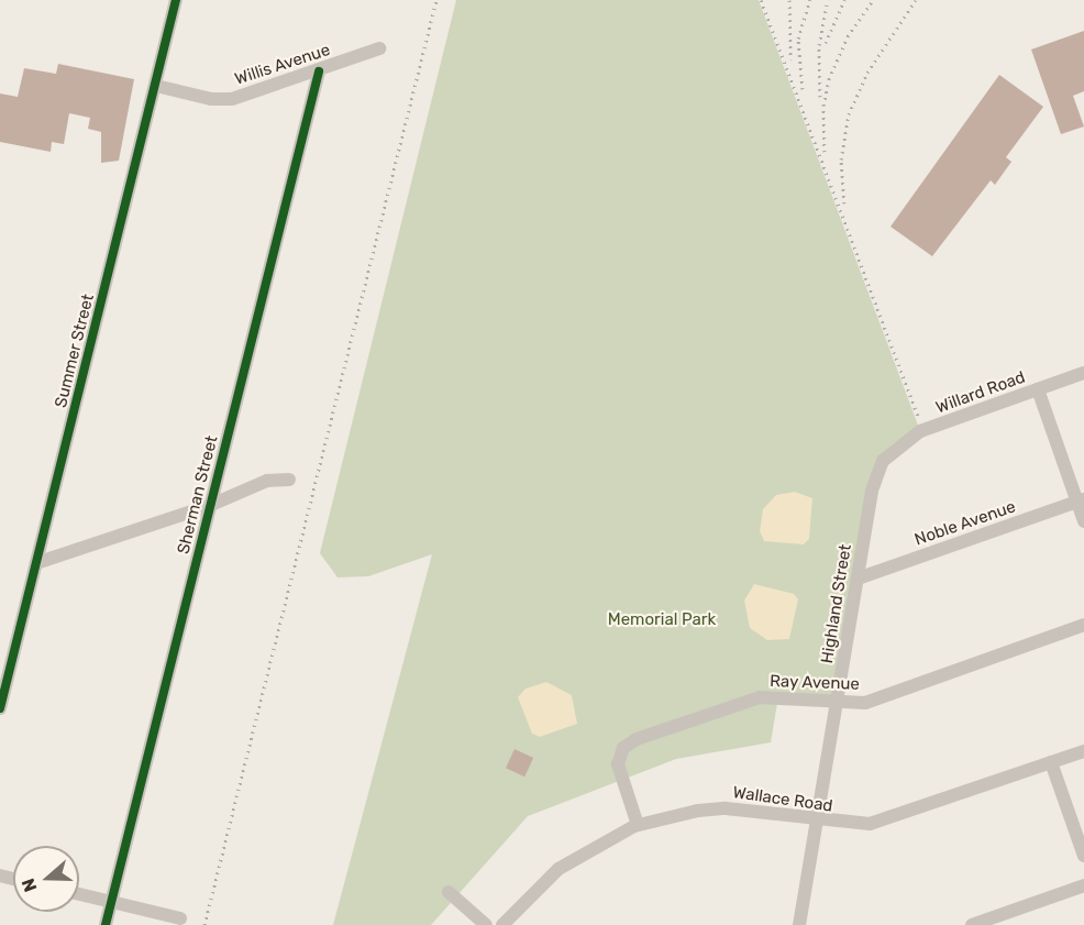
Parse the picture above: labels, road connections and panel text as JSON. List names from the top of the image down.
{
  "streets": {
    "street": [
      "Willis Avenue",
      "Summer Street",
      "Willard Road",
      "Sherman Street",
      "Noble Avenue",
      "Highland Street",
      "Ray Avenue",
      "Wallace Road"
    ]
  },
  "crossings": [
    ["Willis Avenue", "Summer Street"],
    ["Willis Avenue", "Sherman Street"],
    ["Willard Road", "Highland Street"],
    ["Noble Avenue", "Highland Street"],
    ["Highland Street", "Ray Avenue"],
    ["Highland Street", "Wallace Road"],
    ["Ray Avenue", "Wallace Road"]
  ],
  "parks": ["Memorial Park"],
  "north": "left"
}
